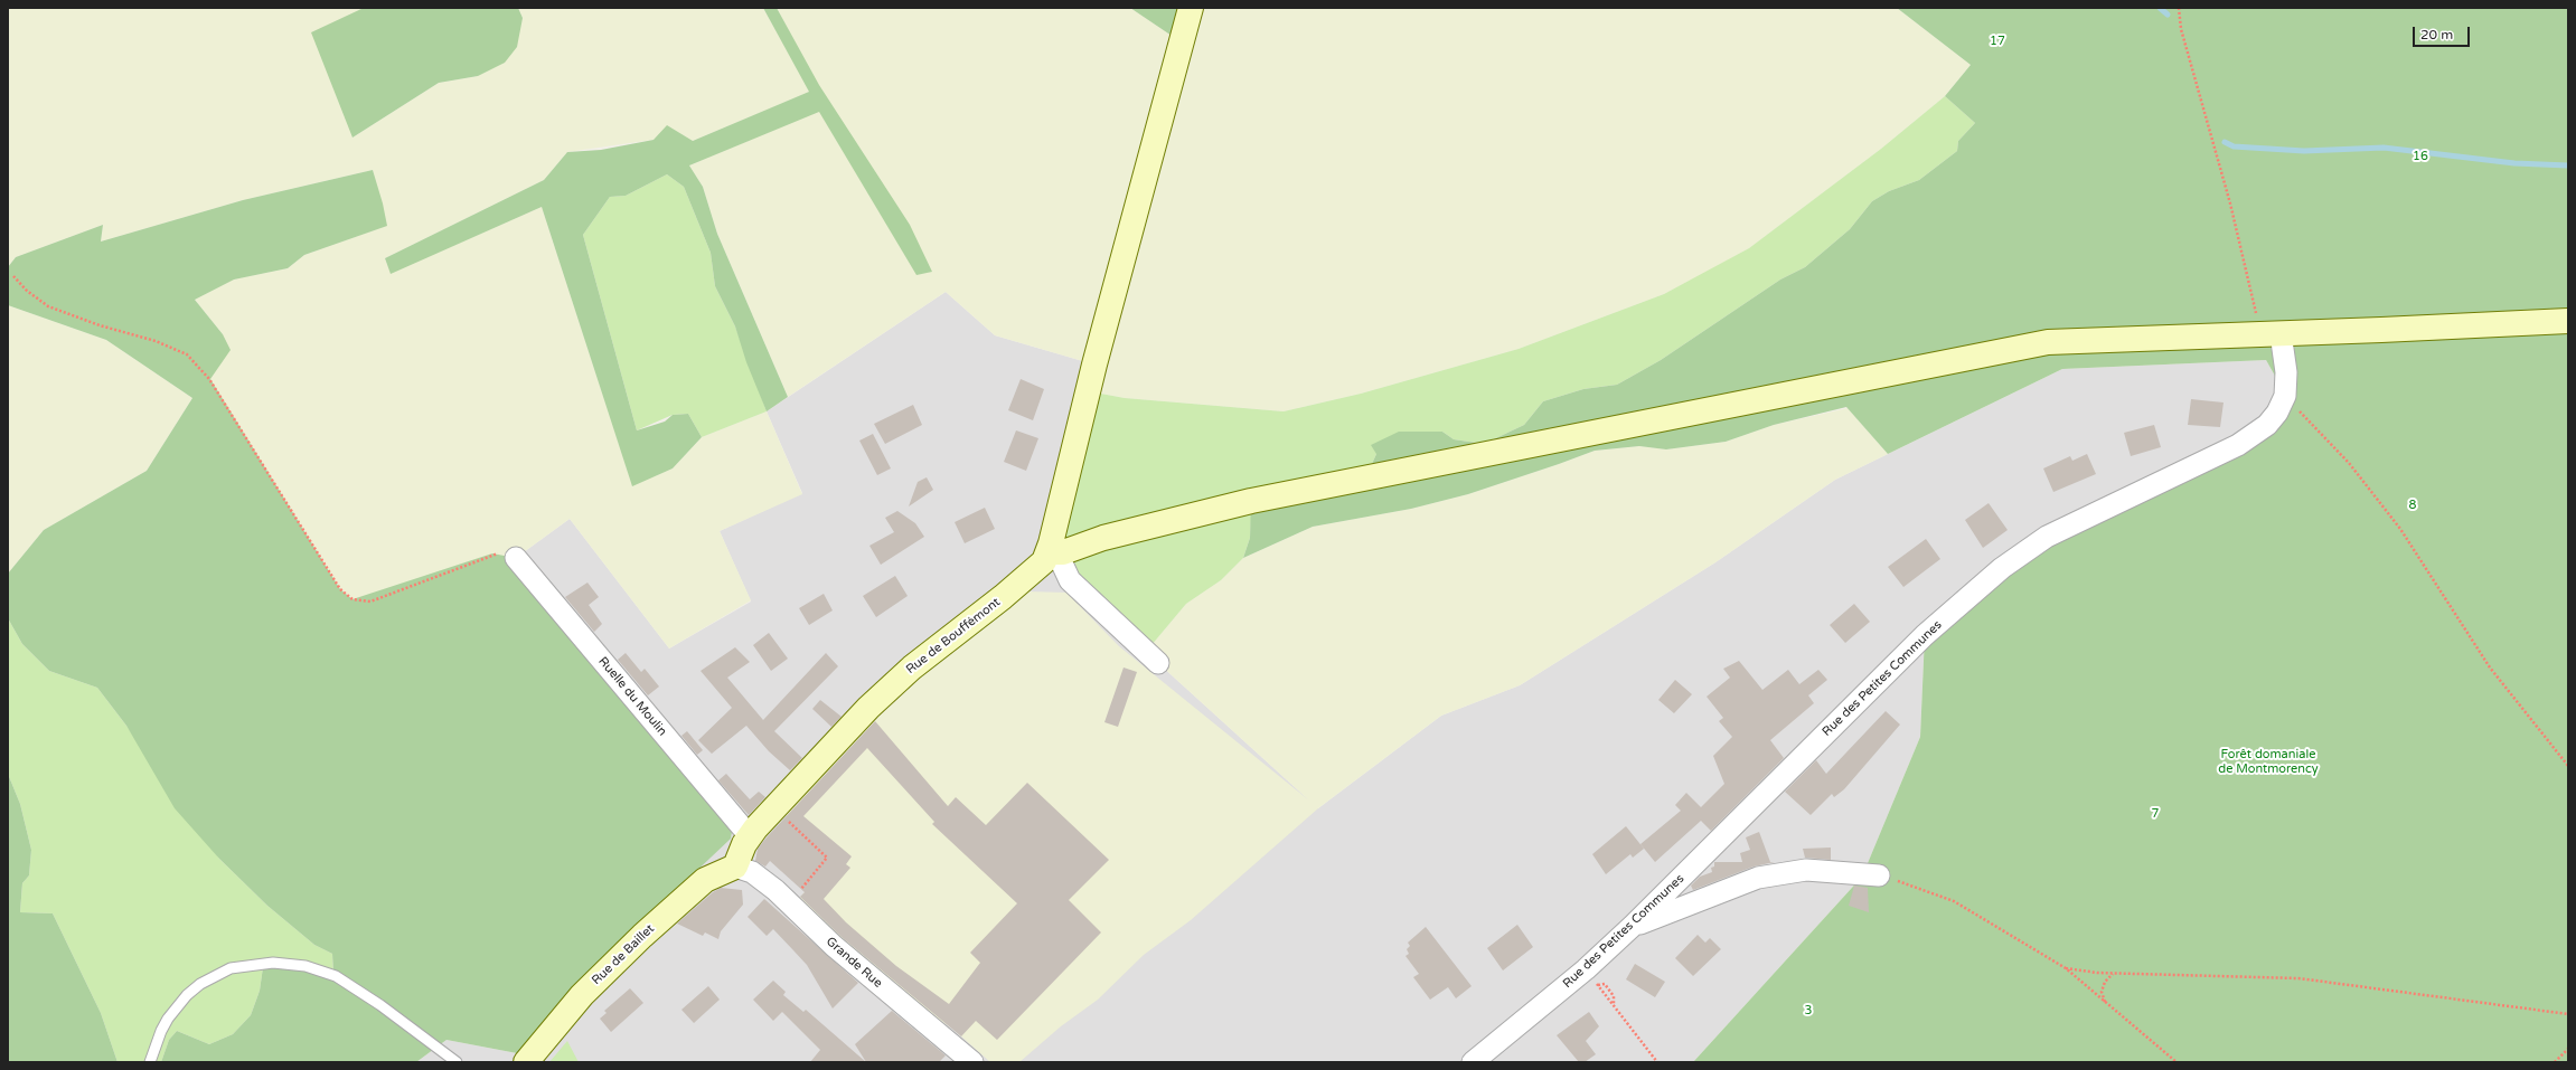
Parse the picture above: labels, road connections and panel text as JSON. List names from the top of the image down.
{
  "streets": {
    "street": [
      "Rue de Bouffémont",
      "Rue des Petites Communes",
      "Ruelle du Moulin",
      "Rue de Baillet",
      "Grande Rue"
    ]
  },
  "crossings": [
    ["Rue de Bouffémont", "Ruelle du Moulin"],
    ["Rue de Bouffémont", "Rue de Baillet"],
    ["Rue de Bouffémont", "Grande Rue"],
    ["Rue de Baillet", "Grande Rue"]
  ],
  "parks": [
    "17",
    "16",
    "8",
    "Forêt domaniale de Montmorency",
    "7",
    "3"
  ],
  "scale_bar": "20 m"
}
